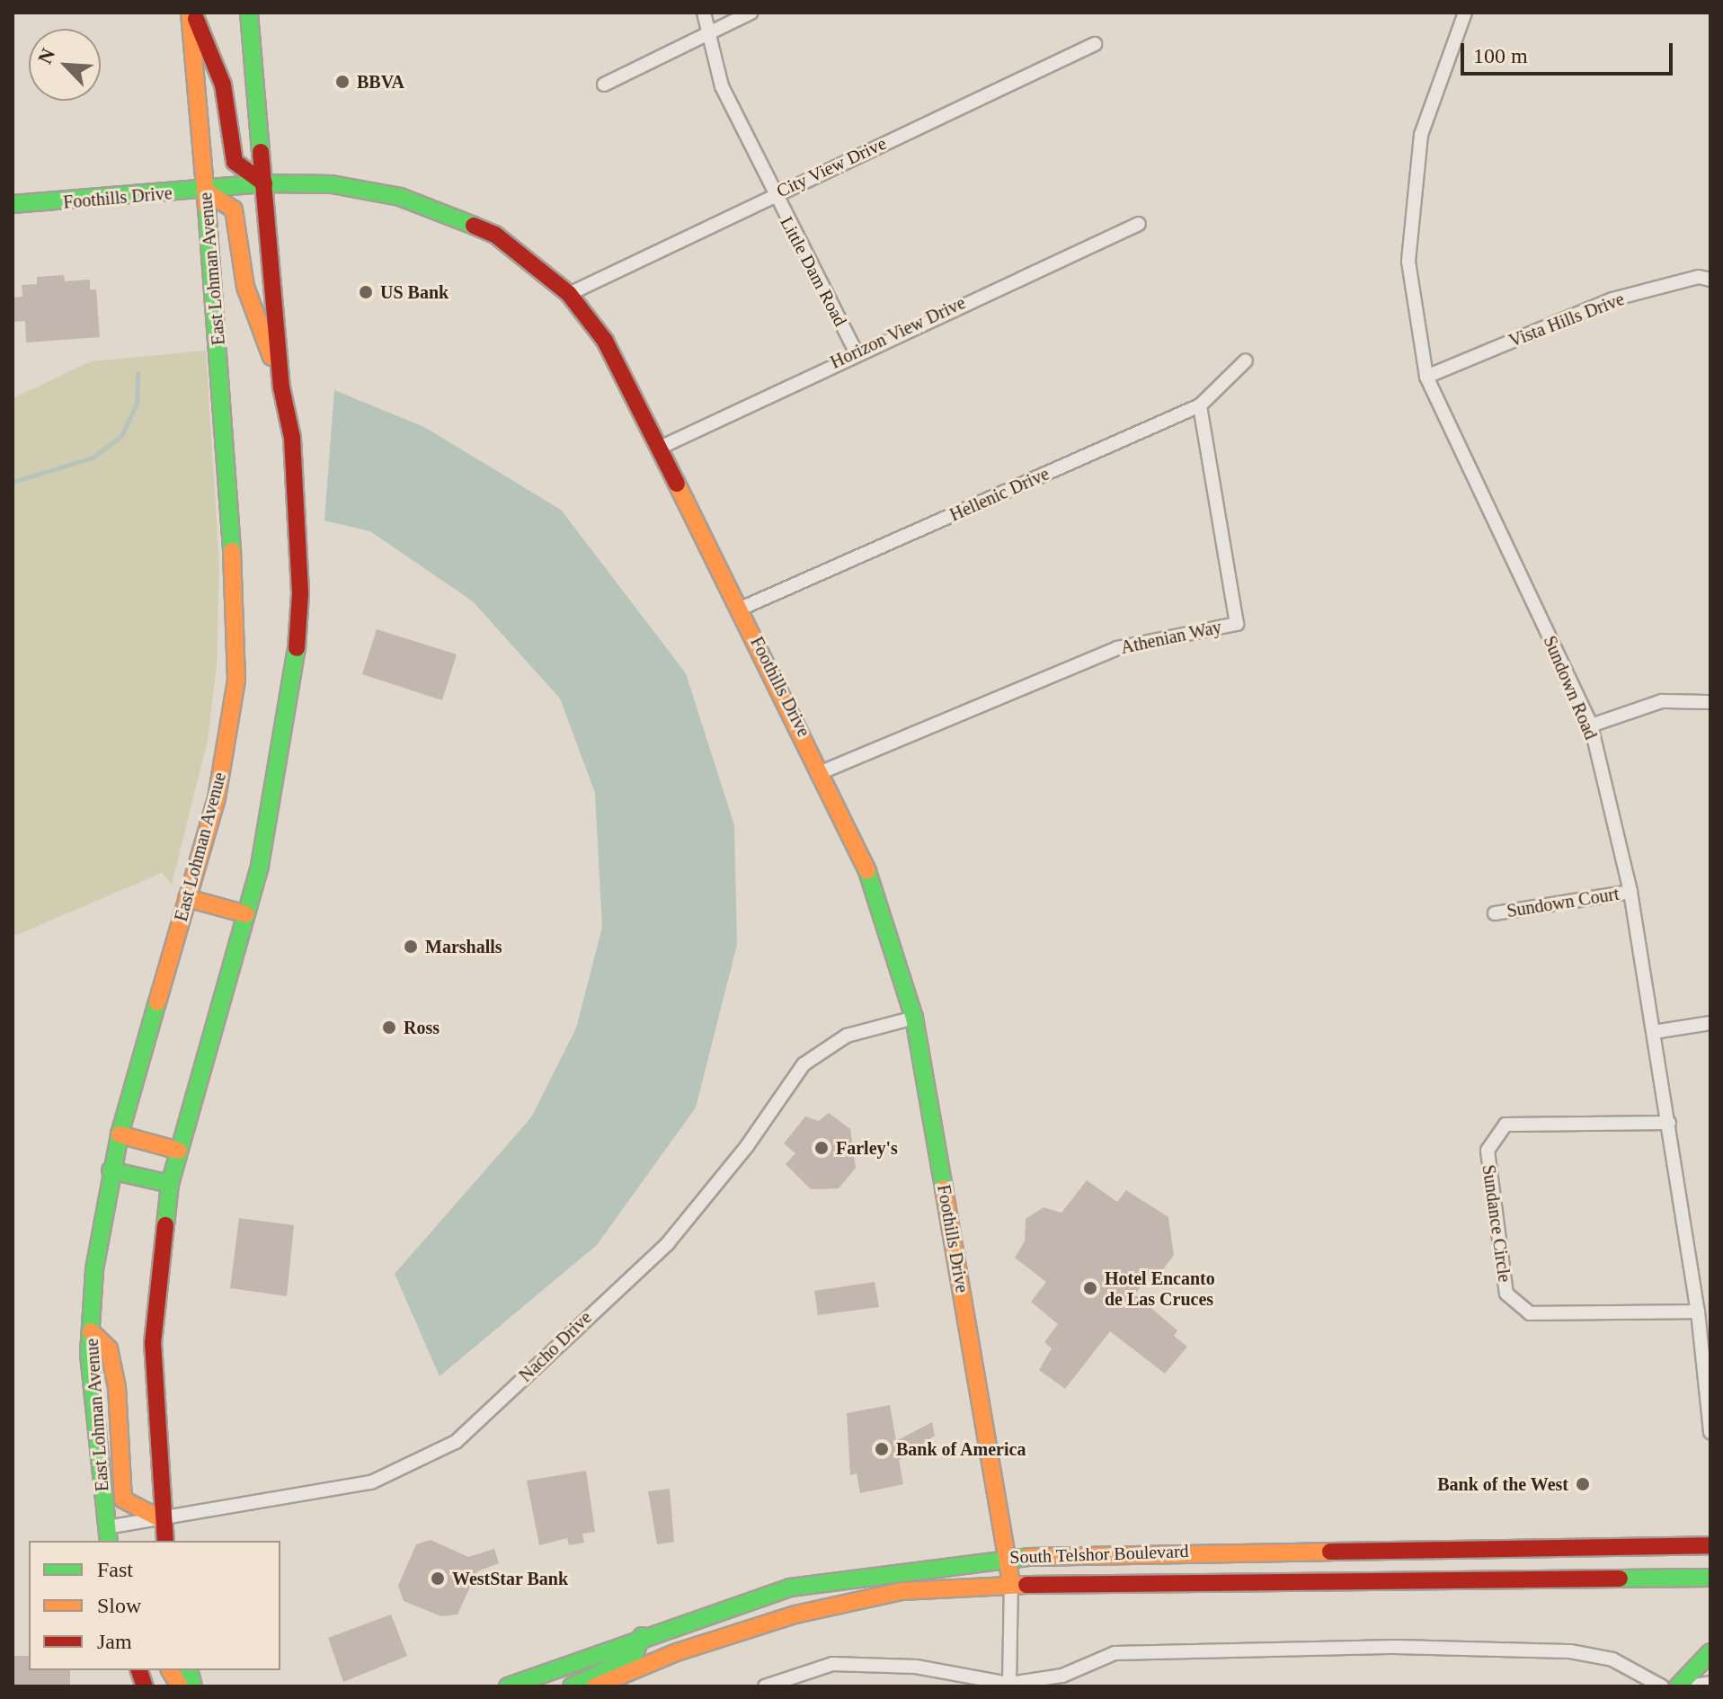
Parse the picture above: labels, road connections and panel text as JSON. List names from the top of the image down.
{
  "streets": {
    "main road": ["Foothills Drive", "East Lohman Avenue", "South Telshor Boulevard"],
    "street": [
      "City View Drive",
      "Little Dam Road",
      "Vista Hills Drive",
      "Horizon View Drive",
      "Hellenic Drive",
      "Athenian Way",
      "Sundown Road",
      "Sundown Court",
      "Sundance Circle",
      "Nacho Drive"
    ]
  },
  "crossings": [
    ["City View Drive", "Foothills Drive"],
    ["City View Drive", "Little Dam Road"],
    ["Foothills Drive", "East Lohman Avenue"],
    ["Foothills Drive", "Horizon View Drive"],
    ["Foothills Drive", "Hellenic Drive"],
    ["Foothills Drive", "Athenian Way"],
    ["Foothills Drive", "Nacho Drive"],
    ["Foothills Drive", "South Telshor Boulevard"],
    ["East Lohman Avenue", "Nacho Drive"],
    ["Little Dam Road", "Horizon View Drive"],
    ["Vista Hills Drive", "Sundown Road"],
    ["Hellenic Drive", "Athenian Way"],
    ["Sundown Road", "Sundown Court"],
    ["Sundown Road", "Sundance Circle"]
  ],
  "places": [
    "BBVA",
    "US Bank",
    "Marshalls",
    "Ross",
    "Farley's",
    "Hotel Encanto de Las Cruces",
    "Bank of America",
    "Bank of the West",
    "WestStar Bank"
  ],
  "legend": ["Fast", "Slow", "Jam"],
  "scale_bar": "100 m",
  "north": "top left"
}
